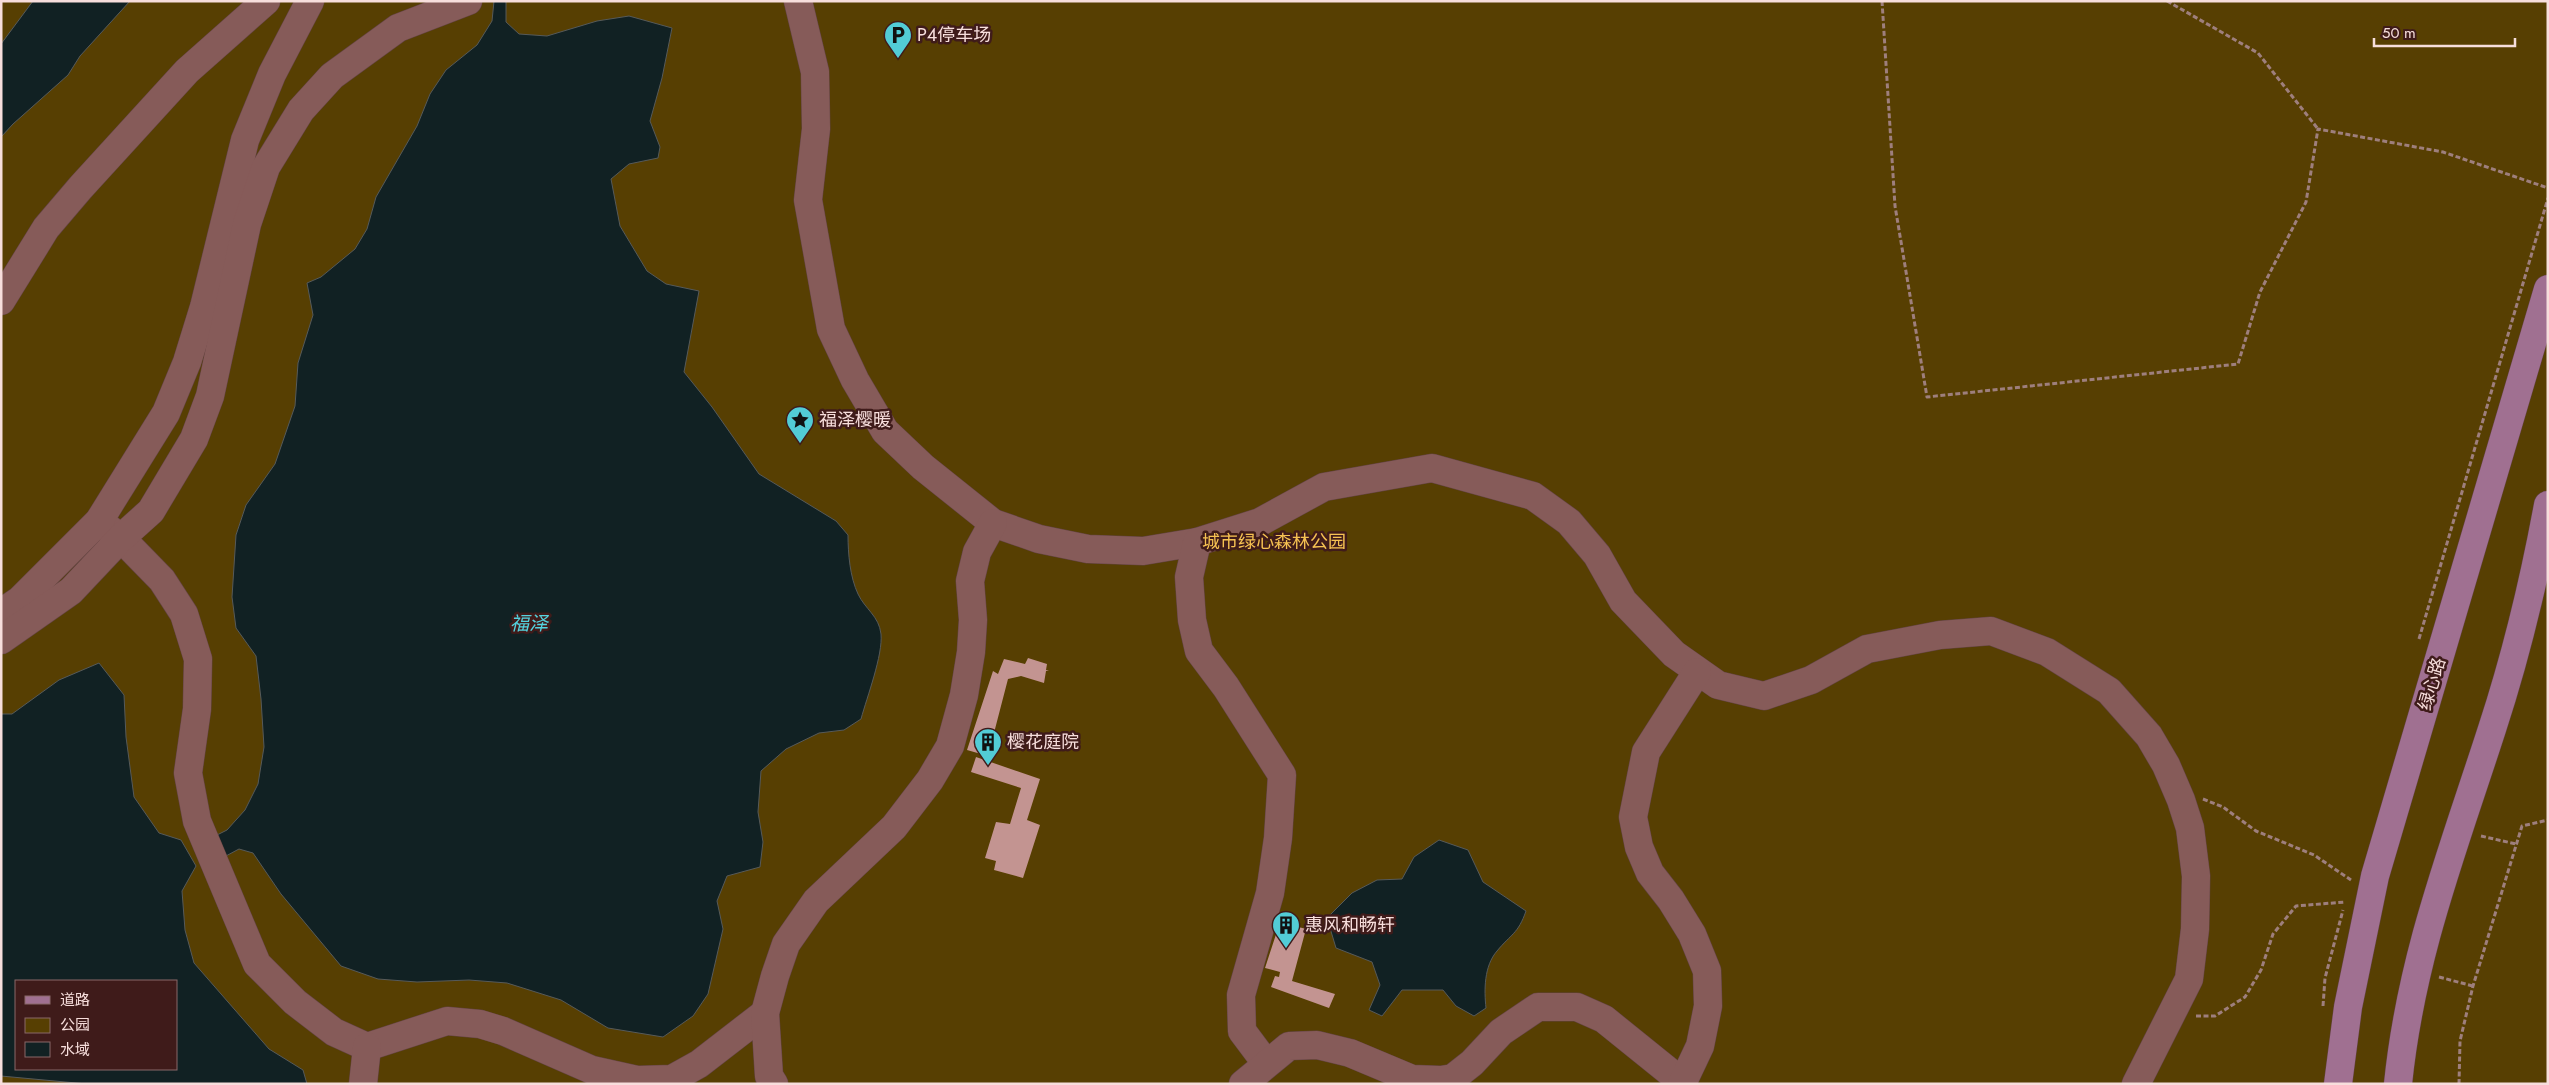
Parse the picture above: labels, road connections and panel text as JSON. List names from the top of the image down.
{
  "streets": {
    "main road": ["绿心路"]
  },
  "water": ["福泽"],
  "parks": ["城市绿心森林公园"],
  "places": {
    "parking": ["P4停车场"],
    "place": ["福泽樱暖"],
    "building": ["樱花庭院", "惠风和畅轩"]
  },
  "legend": ["道路", "公园", "水域"],
  "scale_bar": "50 m"
}
